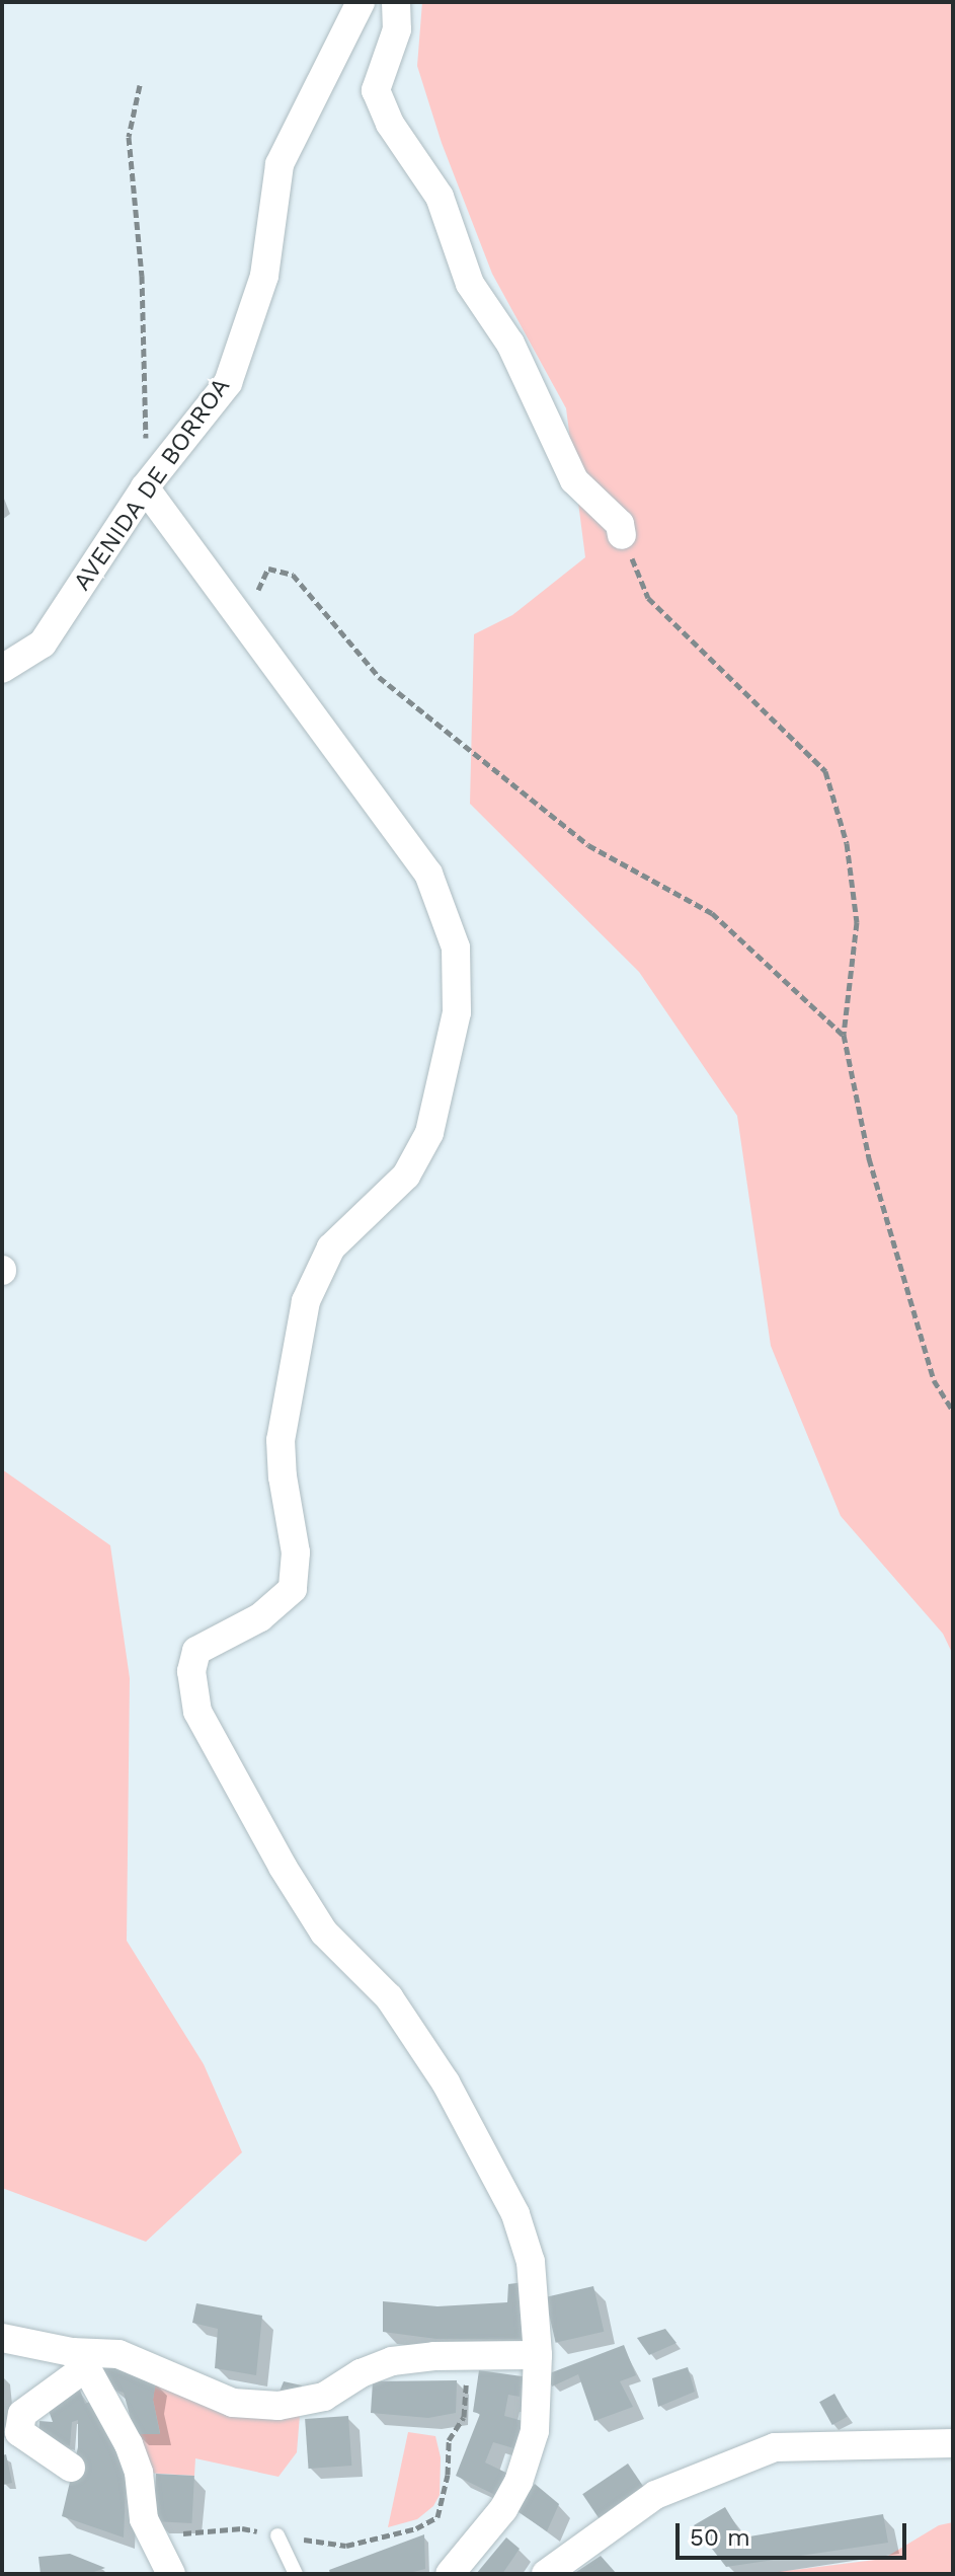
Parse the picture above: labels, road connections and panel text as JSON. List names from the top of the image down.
{
  "streets": {
    "street": ["AVENIDA DE BORROA"]
  },
  "scale_bar": "50 m"
}
